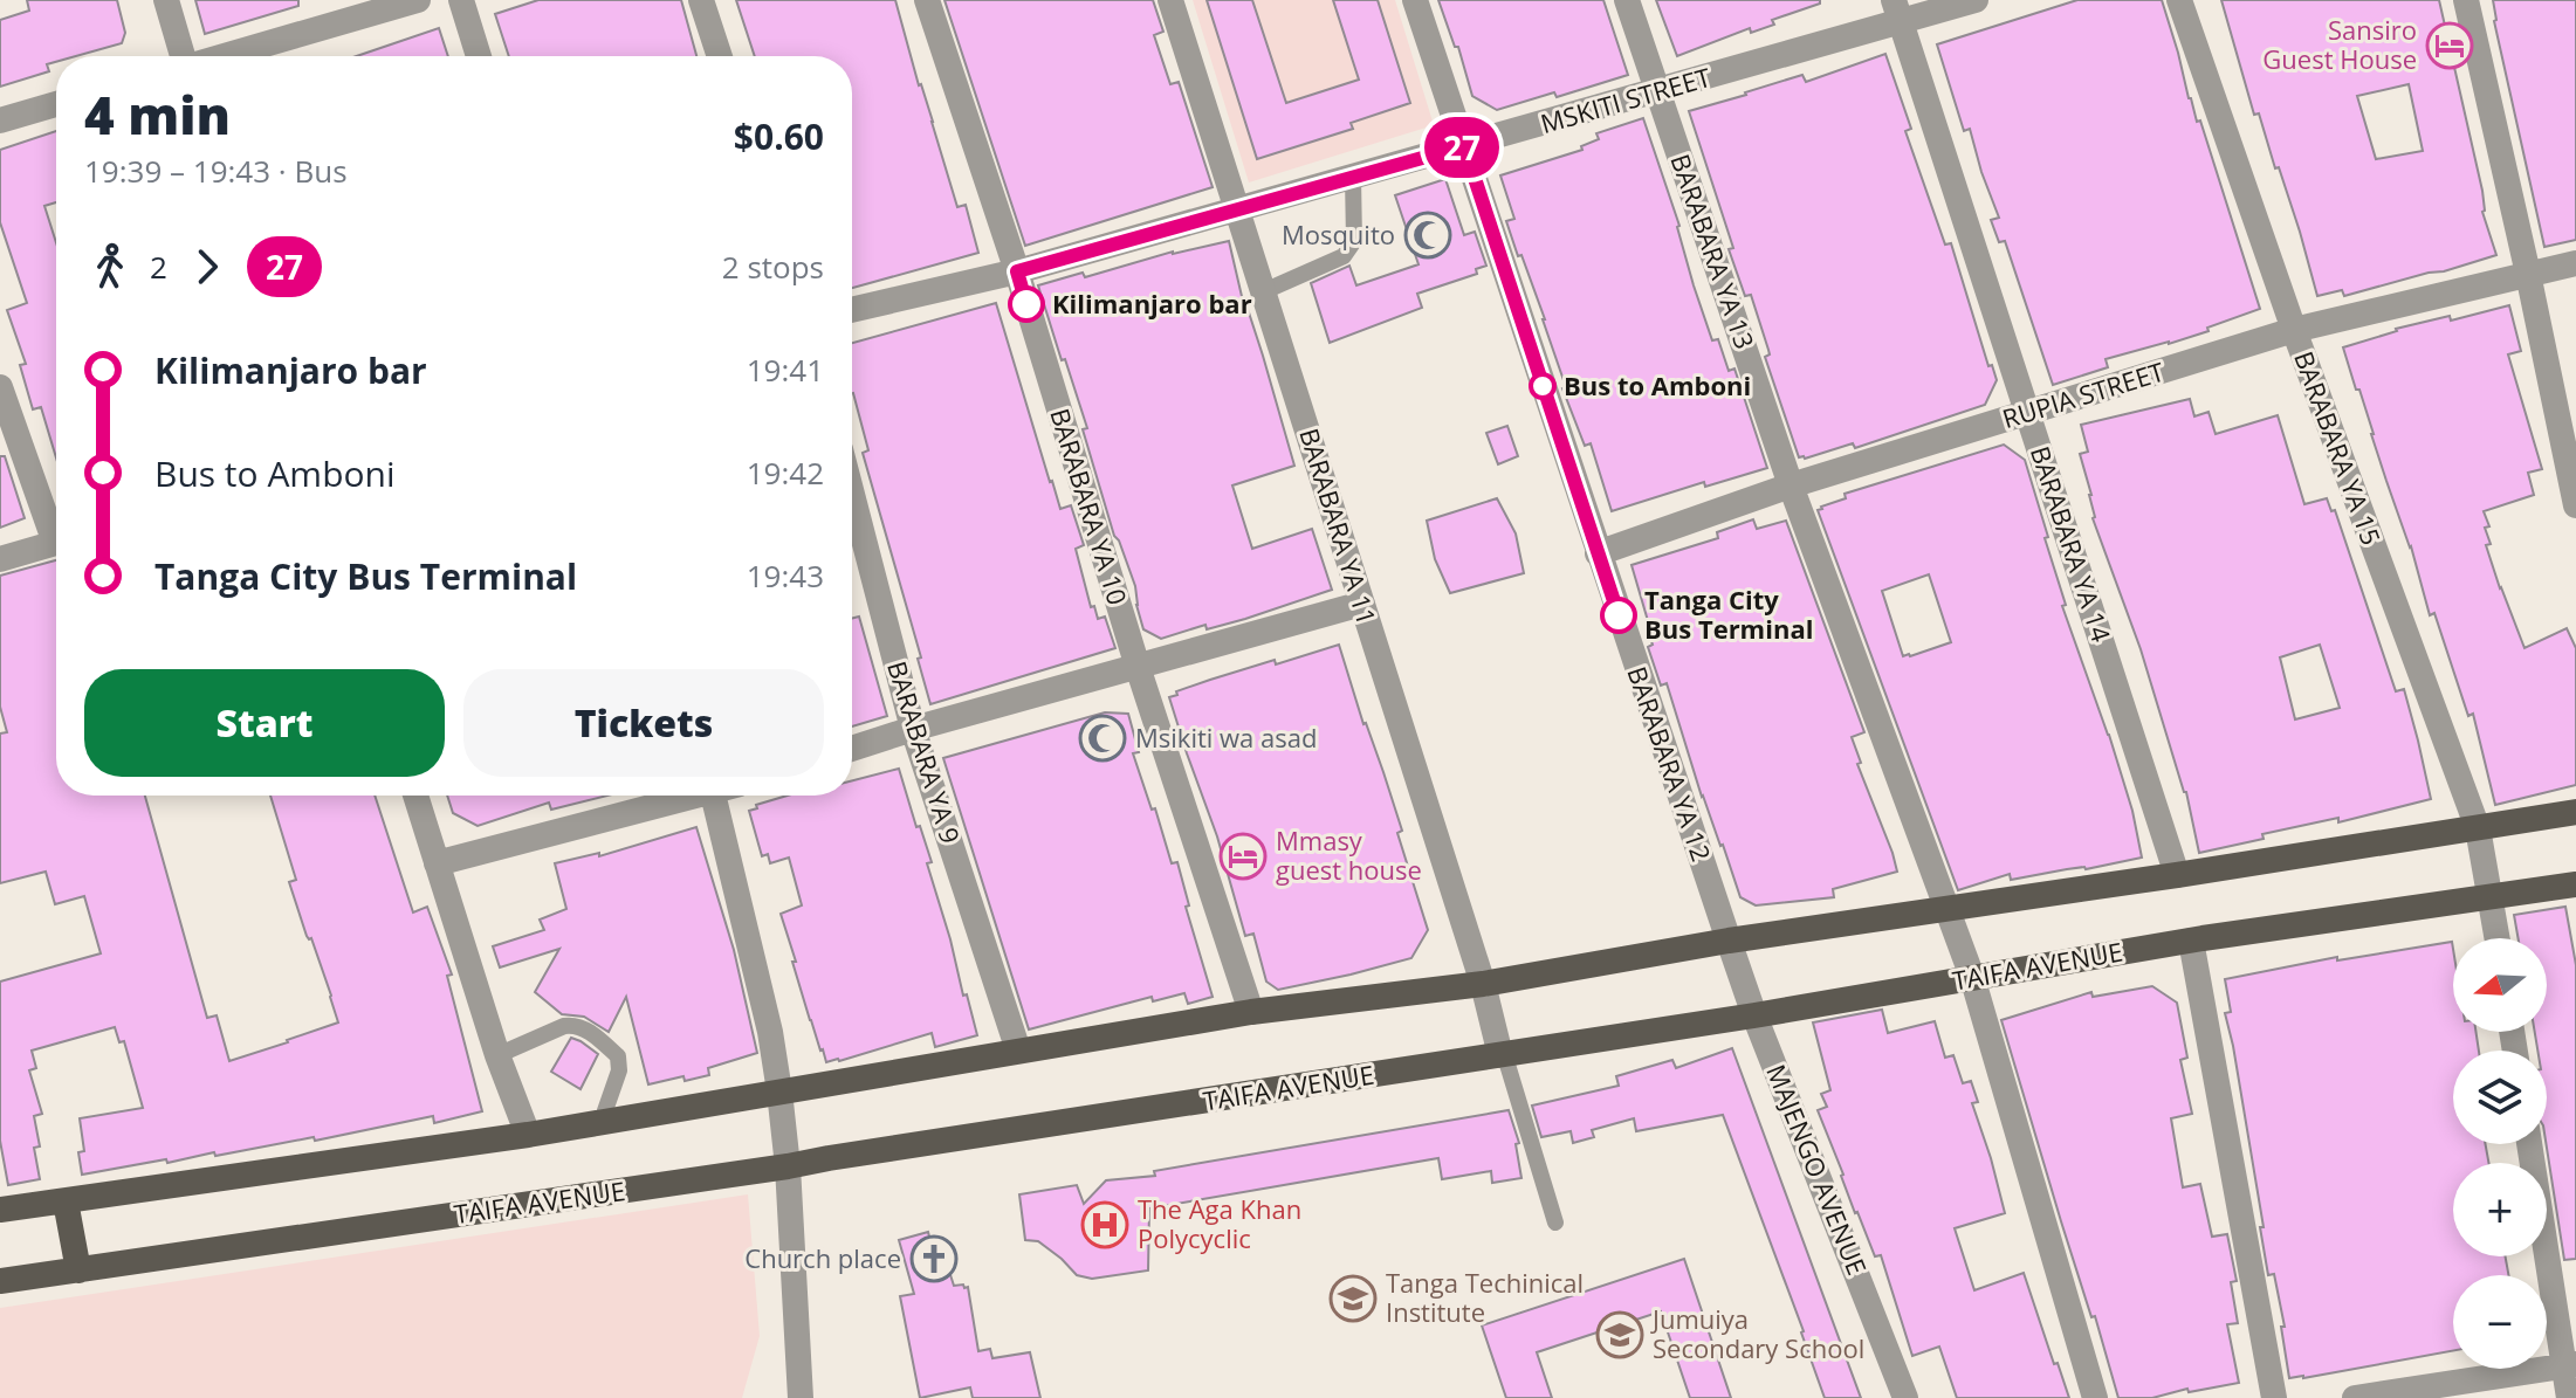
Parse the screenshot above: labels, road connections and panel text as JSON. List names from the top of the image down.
{
  "streets": {
    "main road": ["TAIFA AVENUE"],
    "street": [
      "MSKITI STREET",
      "BARABARA YA 13",
      "RUPIA STREET",
      "BARABARA YA 15",
      "BARABARA YA 10",
      "BARABARA YA 11",
      "BARABARA YA 14",
      "BARABARA YA 9",
      "BARABARA YA 12",
      "MAJENGO AVENUE"
    ]
  },
  "crossings": [
    ["MSKITI STREET", "BARABARA YA 13"],
    ["MSKITI STREET", "BARABARA YA 10"],
    ["MSKITI STREET", "BARABARA YA 11"],
    ["MSKITI STREET", "BARABARA YA 14"],
    ["MSKITI STREET", "BARABARA YA 12"],
    ["BARABARA YA 13", "RUPIA STREET"],
    ["BARABARA YA 13", "TAIFA AVENUE"],
    ["RUPIA STREET", "BARABARA YA 15"],
    ["RUPIA STREET", "BARABARA YA 14"],
    ["RUPIA STREET", "BARABARA YA 12"],
    ["BARABARA YA 15", "TAIFA AVENUE"],
    ["BARABARA YA 11", "TAIFA AVENUE"],
    ["BARABARA YA 12", "MAJENGO AVENUE"],
    ["TAIFA AVENUE", "MAJENGO AVENUE"]
  ],
  "places": {
    "hotel": ["Sansiro Guest House", "Mmasy guest house"],
    "mosque": ["Mosquito", "Msikiti wa asad"],
    "other": ["Kilimanjaro bar", "Bus to Amboni", "Tanga City Bus Terminal"],
    "hospital": ["The Aga Khan Polycyclic"],
    "church": ["Church place"],
    "school or university": ["Tanga Techinical Institute", "Jumuiya Secondary School"]
  },
  "lines": ["bus line 27"],
  "north": "left",
  "page": {
    "on_map": "27",
    "heading": ["4 min", "19:39 – 19:43 · Bus", "$0.60"],
    "legs": ["2", "27", "2 stops"],
    "list": [
      {
        "name": "Kilimanjaro bar",
        "value": "19:41"
      },
      {
        "name": "Bus to Amboni",
        "value": "19:42"
      },
      {
        "name": "Tanga City Bus Terminal",
        "value": "19:43"
      }
    ],
    "buttons": ["Start", "Tickets"],
    "map_buttons": ["+", "−"]
  }
}
